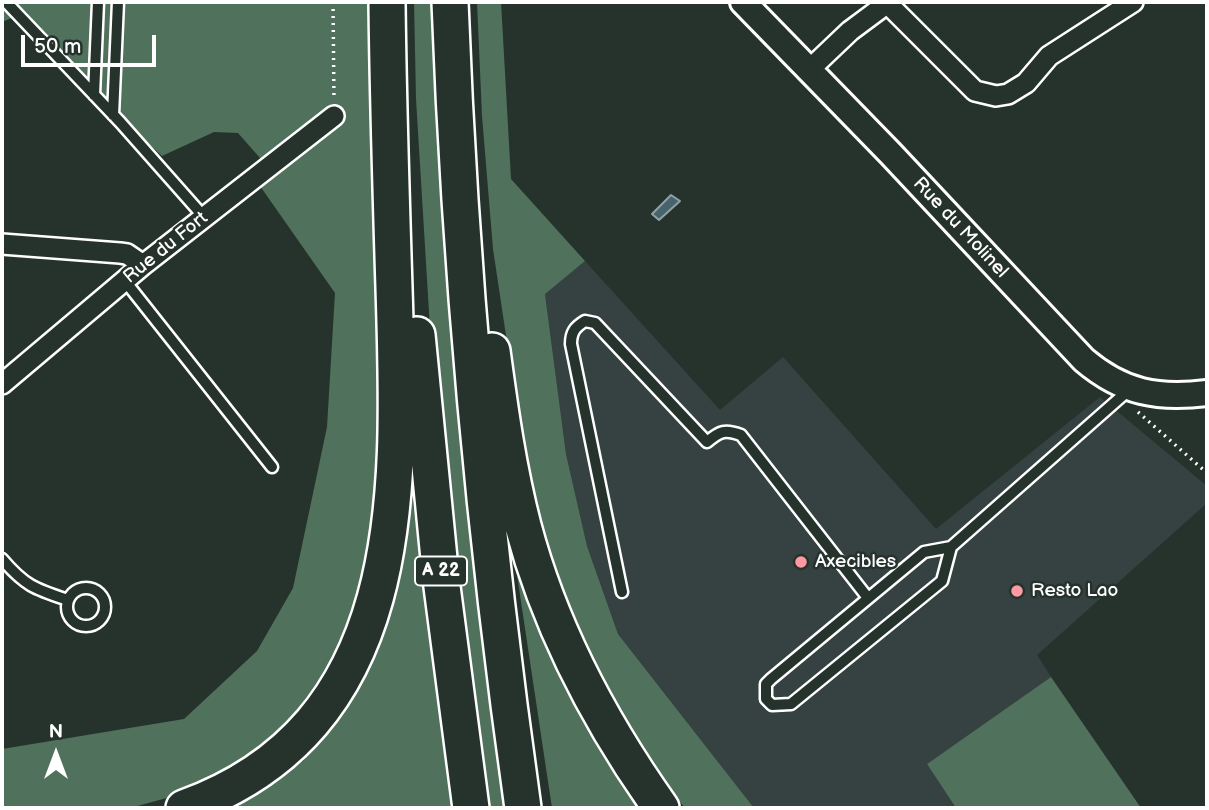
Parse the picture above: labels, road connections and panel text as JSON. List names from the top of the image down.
{
  "streets": {
    "highway": ["A 22"],
    "street": ["Rue du Molinel", "Rue du Fort"]
  },
  "places": ["Axecibles", "Resto Lao"],
  "scale_bar": "50 m",
  "north": "top"
}
